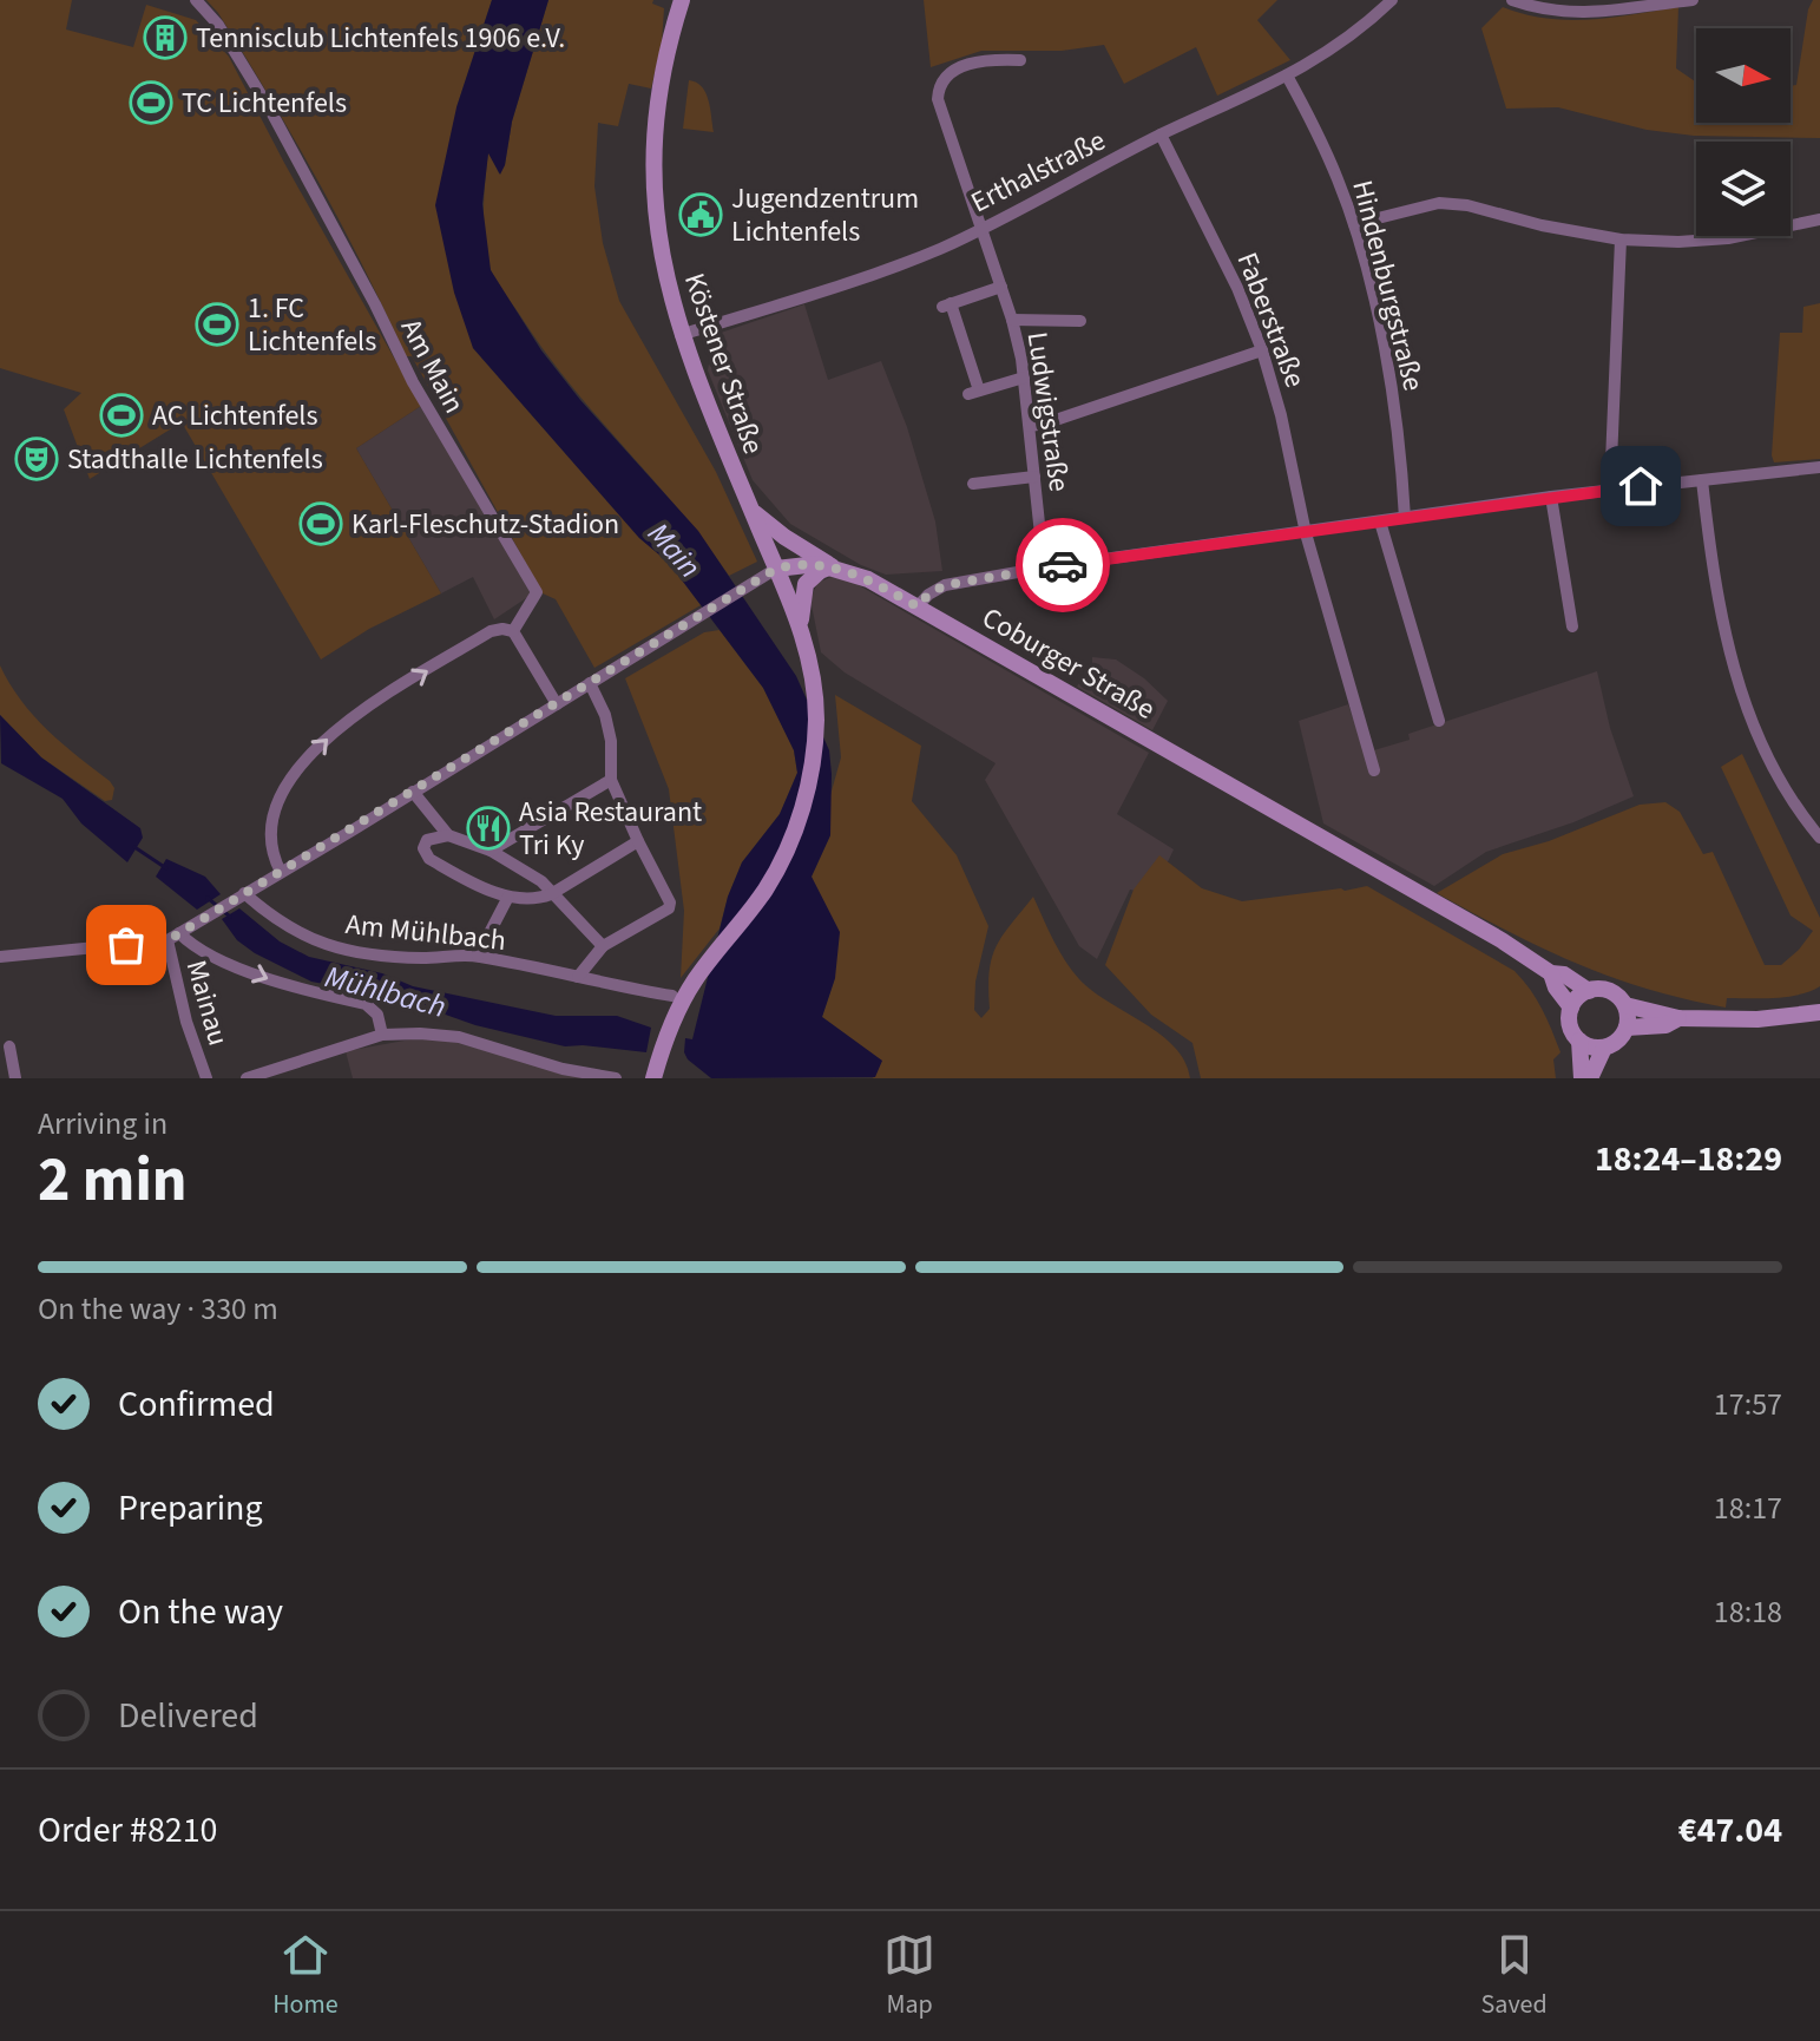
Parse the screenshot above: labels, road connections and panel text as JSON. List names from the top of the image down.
{
  "streets": {
    "street": [
      "Erthalstraße",
      "Hindenburgstraße",
      "Faberstraße",
      "Köstener Straße",
      "Am Main",
      "Ludwigstraße",
      "Coburger Straße",
      "Am Mühlbach",
      "Mainau"
    ]
  },
  "crossings": [
    ["Erthalstraße", "Hindenburgstraße"],
    ["Erthalstraße", "Faberstraße"],
    ["Erthalstraße", "Köstener Straße"],
    ["Erthalstraße", "Ludwigstraße"],
    ["Köstener Straße", "Coburger Straße"],
    ["Coburger Straße", "Am Mühlbach"],
    ["Coburger Straße", "Mainau"]
  ],
  "water": ["Main", "Mühlbach"],
  "places": {
    "building": ["Tennisclub Lichtenfels 1906 e.V."],
    "sports": [
      "TC Lichtenfels",
      "1. FC Lichtenfels",
      "AC Lichtenfels",
      "Karl-Fleschutz-Stadion"
    ],
    "public building": ["Jugendzentrum Lichtenfels"],
    "theatre": ["Stadthalle Lichtenfels"],
    "restaurant": ["Asia Restaurant Tri Ky"]
  },
  "north": "right",
  "page": {
    "heading": ["2 min", "Arriving in", "18:24–18:29"],
    "panel": ["Order #8210", "€47.04"],
    "bar": "On the way · 330 m",
    "list": [
      ["Confirmed", "17:57"],
      ["Preparing", "18:17"],
      ["On the way", "18:18"],
      "Delivered"
    ],
    "tabs": ["Home", "Map", "Saved"]
  }
}
